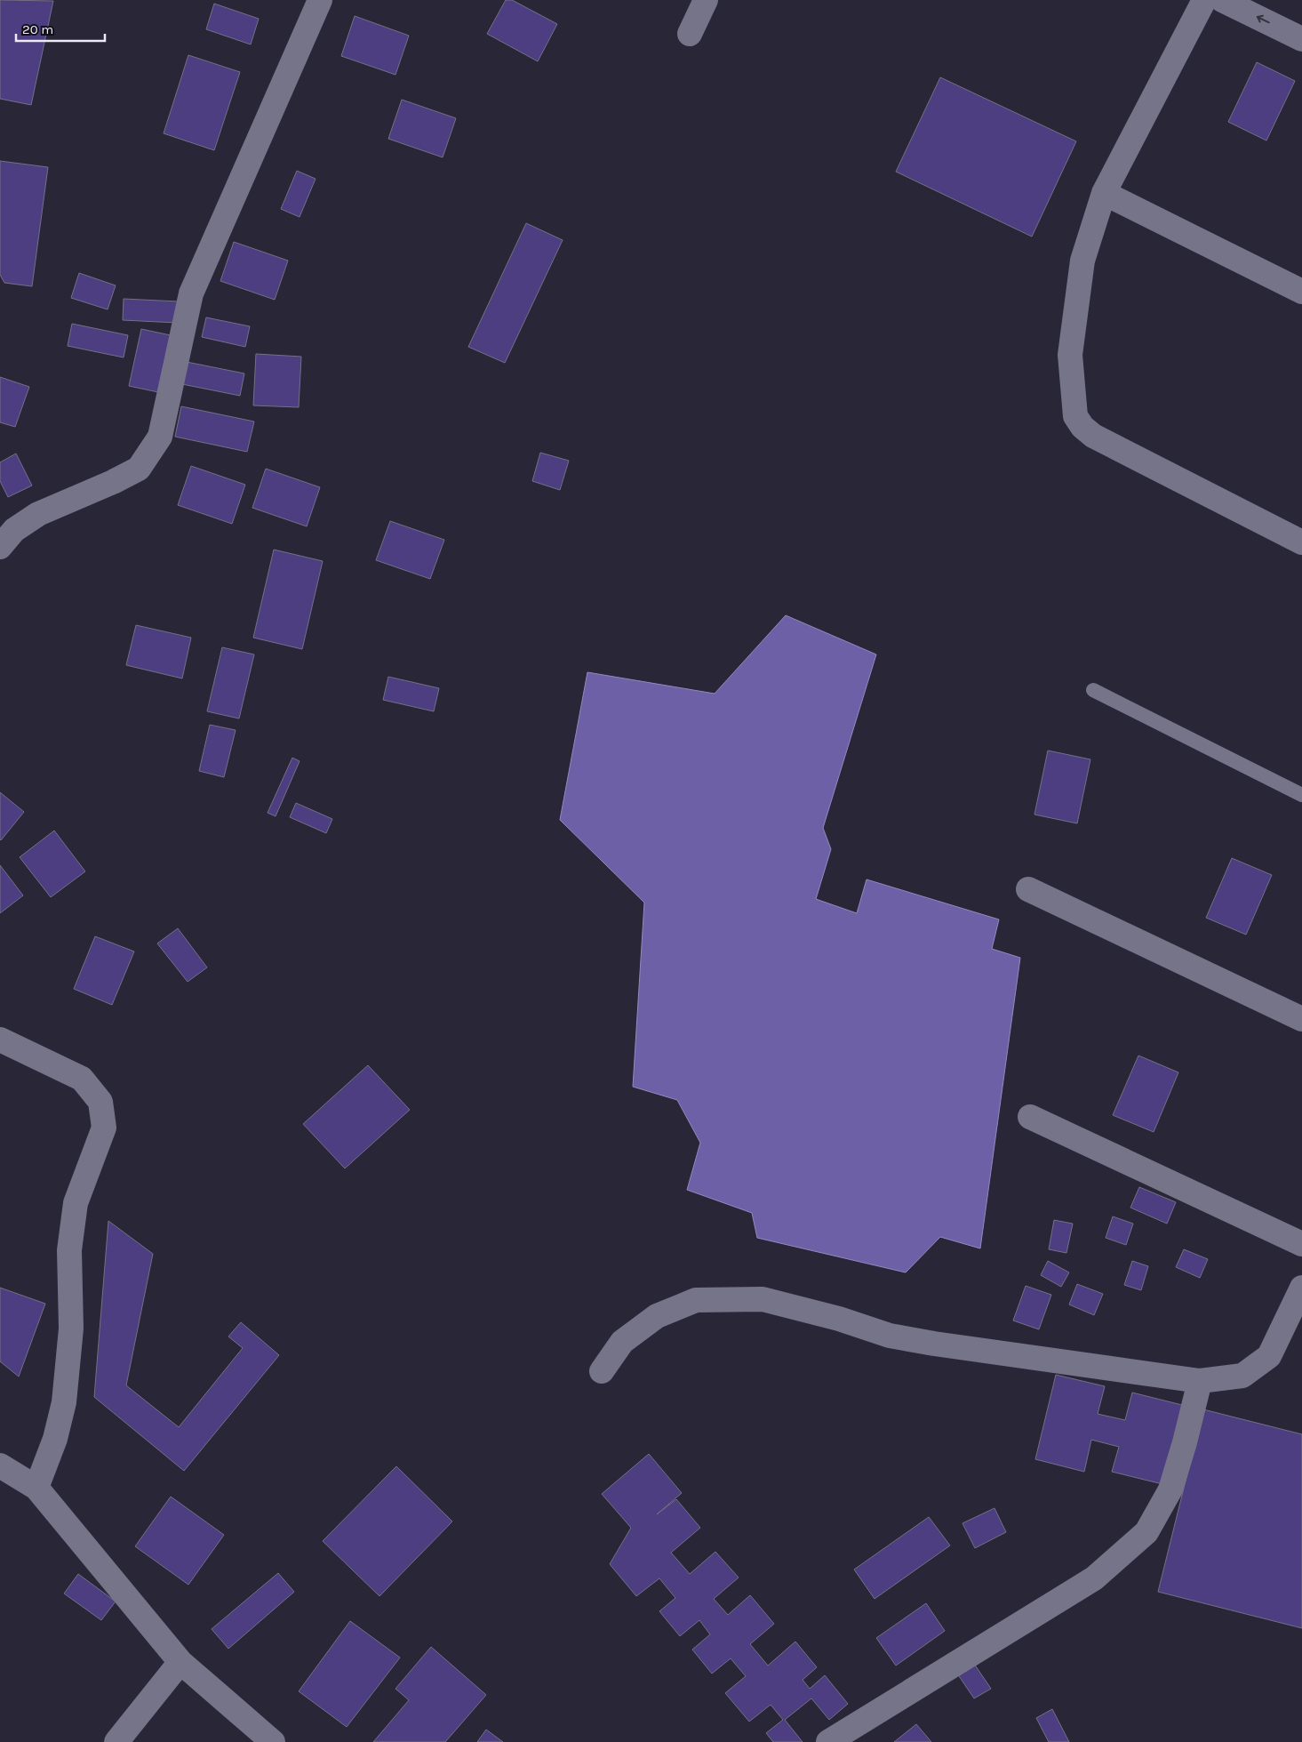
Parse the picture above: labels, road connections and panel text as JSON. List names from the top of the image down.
{
  "scale_bar": "20 m"
}
